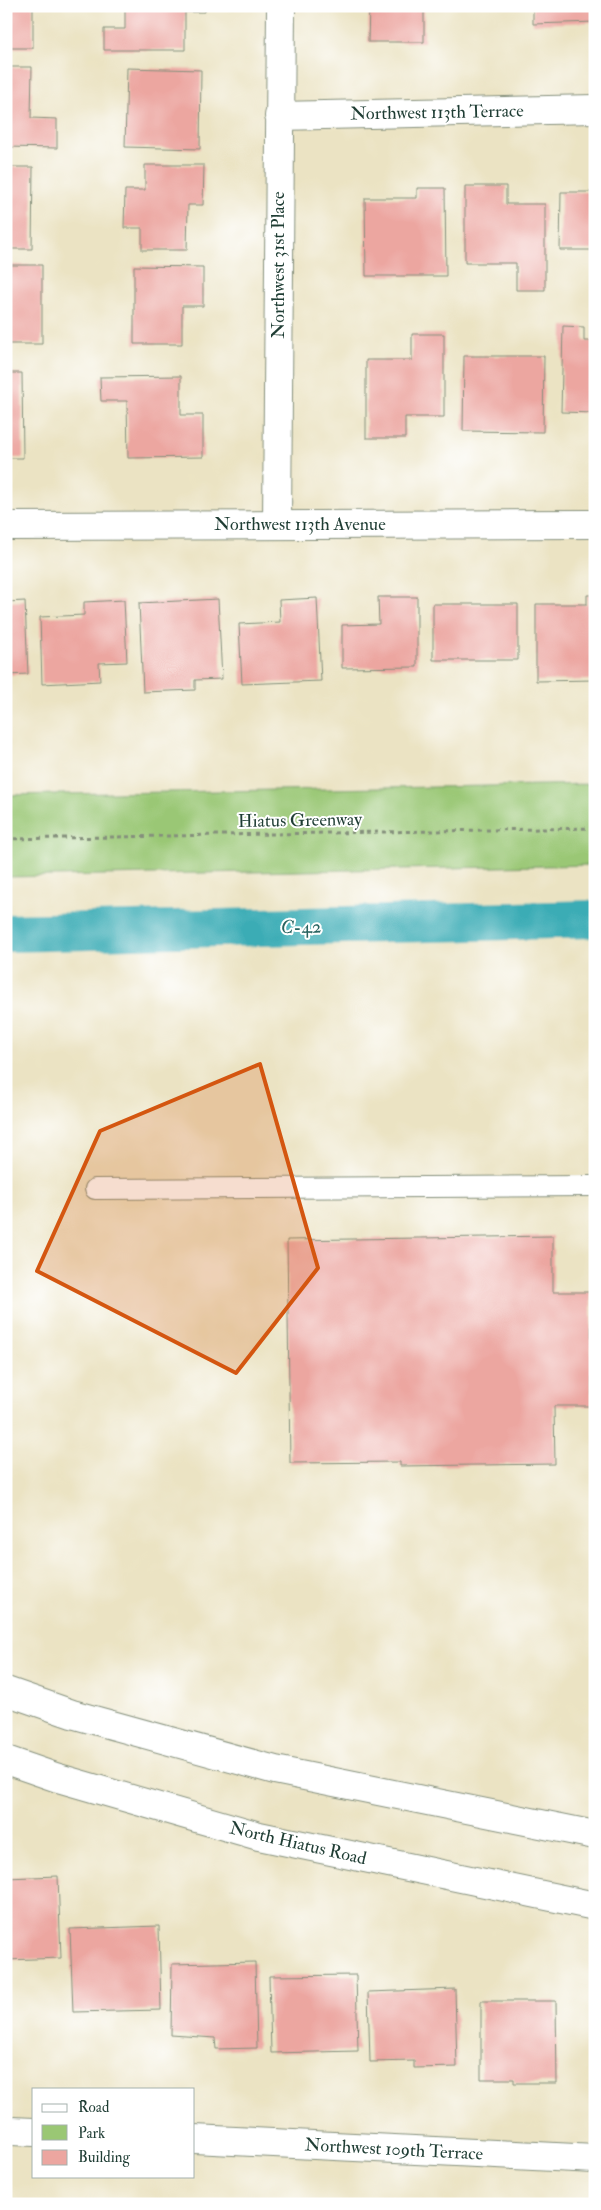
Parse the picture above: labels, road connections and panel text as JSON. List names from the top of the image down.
{
  "streets": {
    "street": [
      "Northwest 113th Terrace",
      "Northwest 31st Place",
      "Northwest 113th Avenue",
      "North Hiatus Road",
      "Northwest 109th Terrace"
    ],
    "path": ["Hiatus Greenway"]
  },
  "crossings": [
    ["Northwest 113th Terrace", "Northwest 31st Place"],
    ["Northwest 31st Place", "Northwest 113th Avenue"]
  ],
  "water": ["C-42"],
  "legend": ["Road", "Park", "Building"]
}
